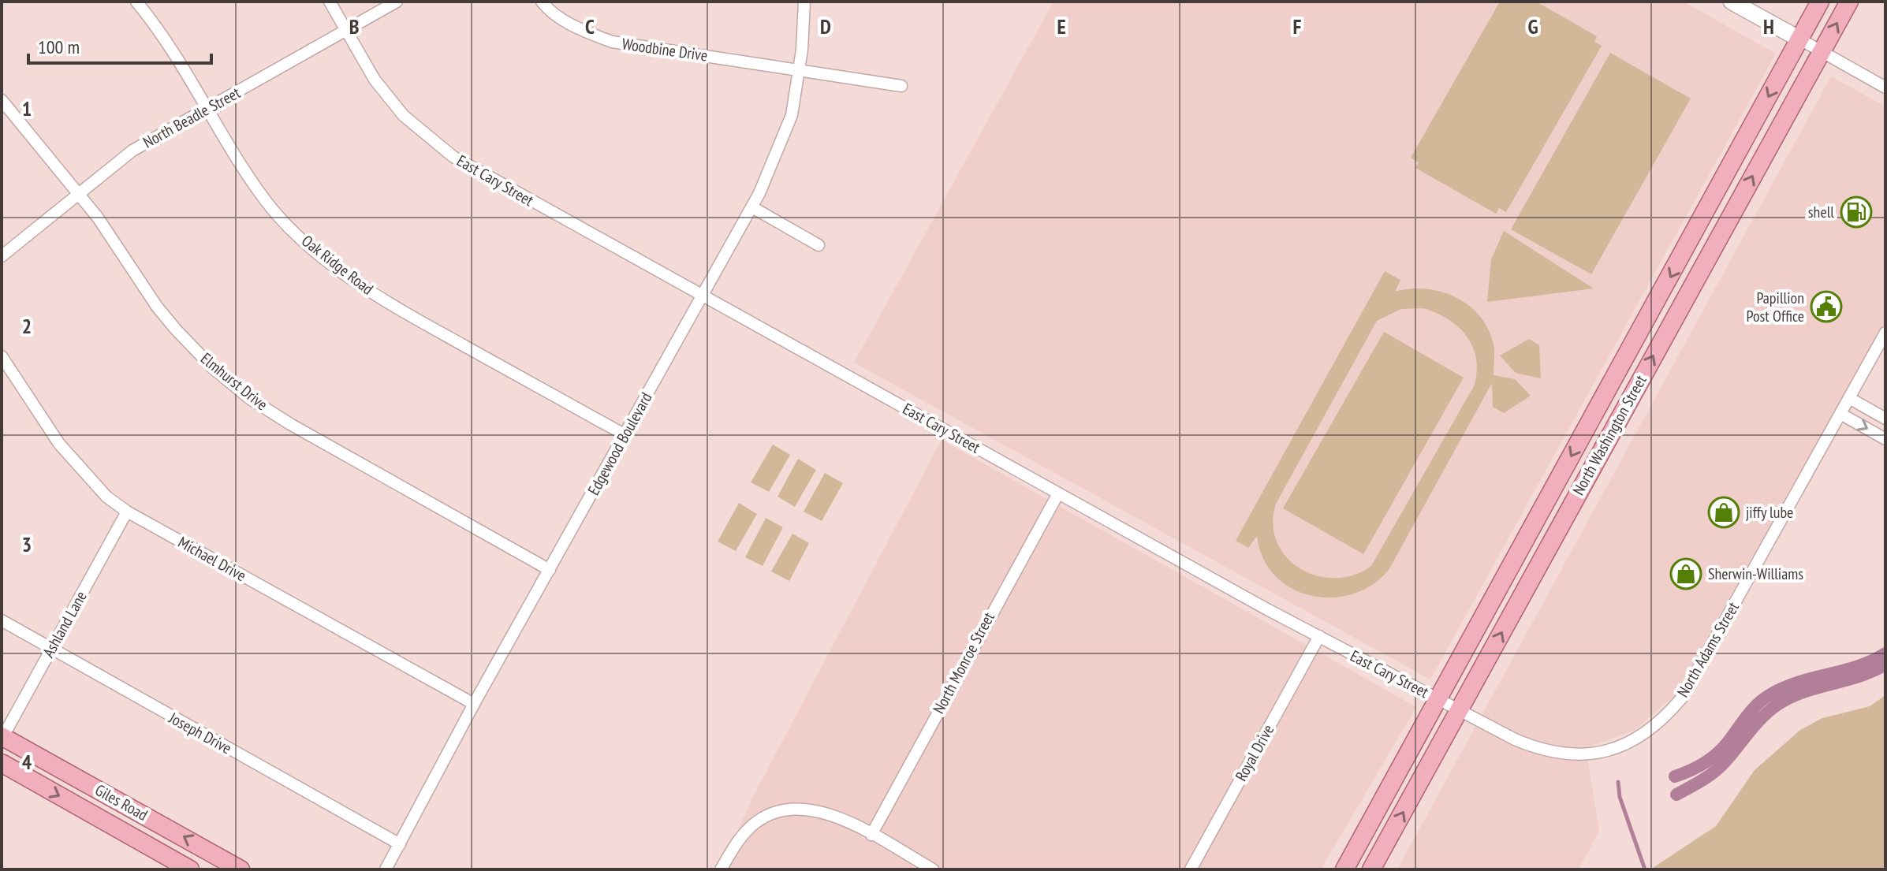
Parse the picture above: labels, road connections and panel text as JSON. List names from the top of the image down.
{
  "streets": {
    "main road": ["North Washington Street", "Giles Road"],
    "street": [
      "Woodbine Drive",
      "North Beadle Street",
      "East Cary Street",
      "Oak Ridge Road",
      "Elmhurst Drive",
      "Edgewood Boulevard",
      "Michael Drive",
      "Ashland Lane",
      "North Adams Street",
      "North Monroe Street",
      "Joseph Drive",
      "Royal Drive"
    ]
  },
  "crossings": [
    ["Woodbine Drive", "Edgewood Boulevard"],
    ["North Beadle Street", "East Cary Street"],
    ["North Beadle Street", "Oak Ridge Road"],
    ["North Beadle Street", "Elmhurst Drive"],
    ["East Cary Street", "North Washington Street"],
    ["East Cary Street", "Edgewood Boulevard"],
    ["East Cary Street", "North Adams Street"],
    ["East Cary Street", "North Monroe Street"],
    ["East Cary Street", "Royal Drive"],
    ["Oak Ridge Road", "Edgewood Boulevard"],
    ["Elmhurst Drive", "Edgewood Boulevard"],
    ["Edgewood Boulevard", "Michael Drive"],
    ["Edgewood Boulevard", "Joseph Drive"],
    ["Michael Drive", "Ashland Lane"],
    ["Ashland Lane", "Joseph Drive"],
    ["Ashland Lane", "Giles Road"]
  ],
  "places": {
    "fuel station": ["shell"],
    "public building": ["Papillion Post Office"],
    "shop": ["jiffy lube", "Sherwin-Williams"]
  },
  "scale_bar": "100 m",
  "grid": {
    "columns": [
      "B",
      "C",
      "D",
      "E",
      "F",
      "G",
      "H"
    ],
    "rows": [
      "1",
      "2",
      "3",
      "4"
    ]
  }
}
